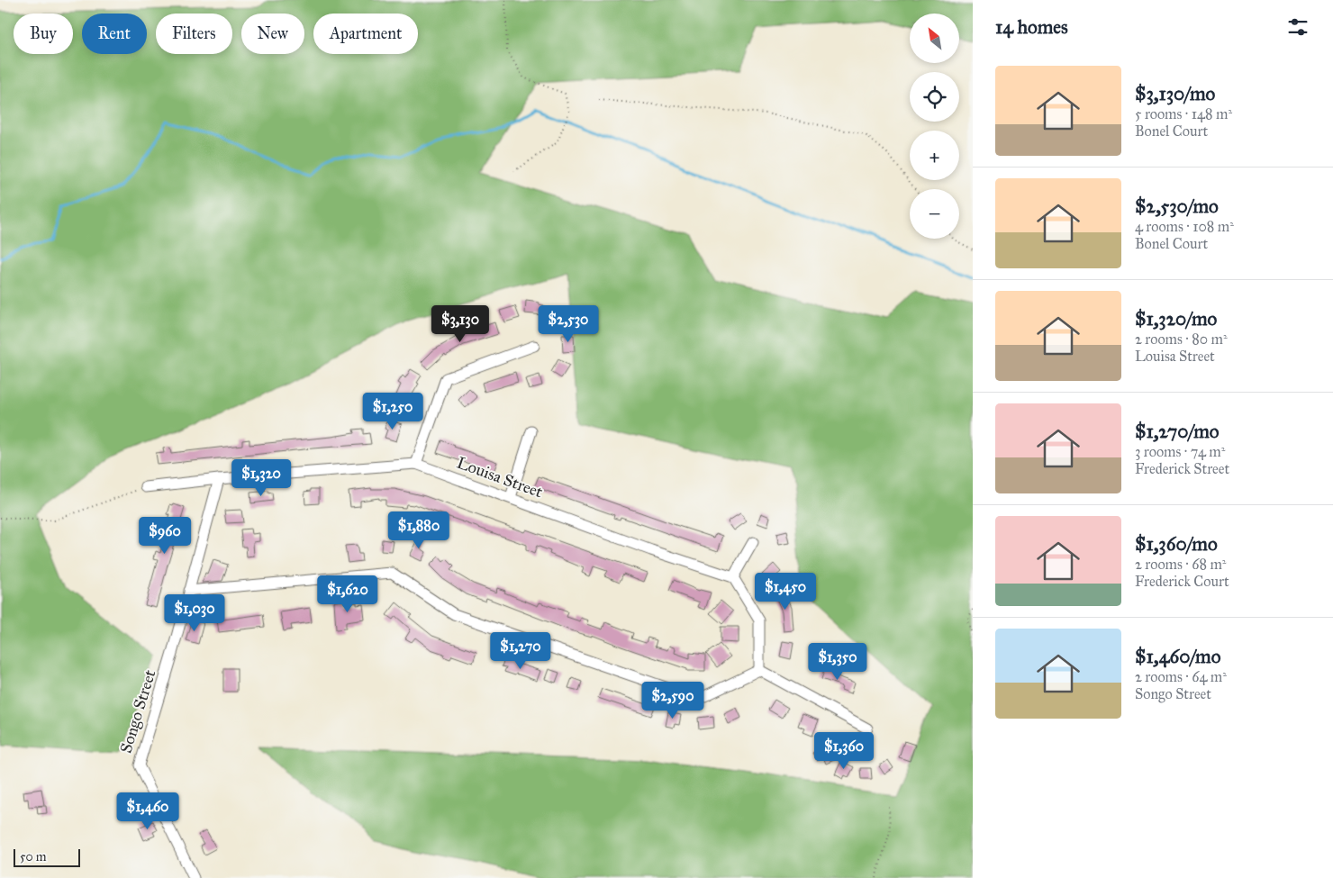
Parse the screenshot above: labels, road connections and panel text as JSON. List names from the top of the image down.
{
  "streets": {
    "street": ["Louisa Street", "Songo Street"]
  },
  "crossings": [
    ["Louisa Street", "Songo Street"]
  ],
  "scale_bar": "50 m",
  "north": "top left",
  "page": {
    "heading": "14 homes",
    "map_buttons": ["+", "−"],
    "chip": [
      "Buy",
      "Rent",
      "Filters",
      "New",
      "Apartment"
    ],
    "list": [
      {
        "name": "$3,130/mo",
        "note": "5 rooms · 148 m² · Bonel Court"
      },
      {
        "name": "$2,530/mo",
        "note": "4 rooms · 108 m² · Bonel Court"
      },
      {
        "name": "$1,320/mo",
        "note": "2 rooms · 80 m² · Louisa Street"
      },
      {
        "name": "$1,270/mo",
        "note": "3 rooms · 74 m² · Frederick Street"
      },
      {
        "name": "$1,360/mo",
        "note": "2 rooms · 68 m² · Frederick Court"
      },
      {
        "name": "$1,460/mo",
        "note": "2 rooms · 64 m² · Songo Street"
      }
    ],
    "price": [
      "$3,130",
      "$2,530",
      "$1,250",
      "$1,320",
      "$1,880",
      "$960",
      "$1,450",
      "$1,620",
      "$1,030",
      "$1,270",
      "$1,350",
      "$2,590",
      "$1,360",
      "$1,460"
    ],
    "scale": "50 m"
  }
}
